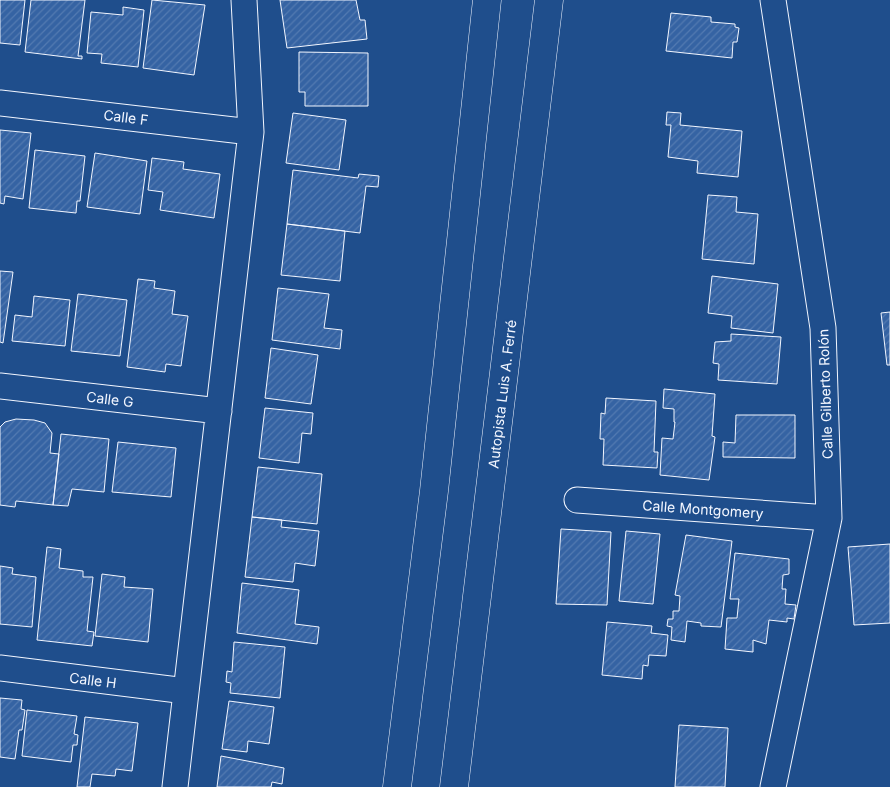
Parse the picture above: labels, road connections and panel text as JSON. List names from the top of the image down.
{
  "streets": {
    "highway": ["Autopista Luis A. Ferré"],
    "street": [
      "Calle F",
      "Calle Gilberto Rolón",
      "Calle G",
      "Calle Montgomery",
      "Calle H"
    ]
  },
  "crossings": [
    ["Calle Gilberto Rolón", "Calle Montgomery"]
  ]
}
